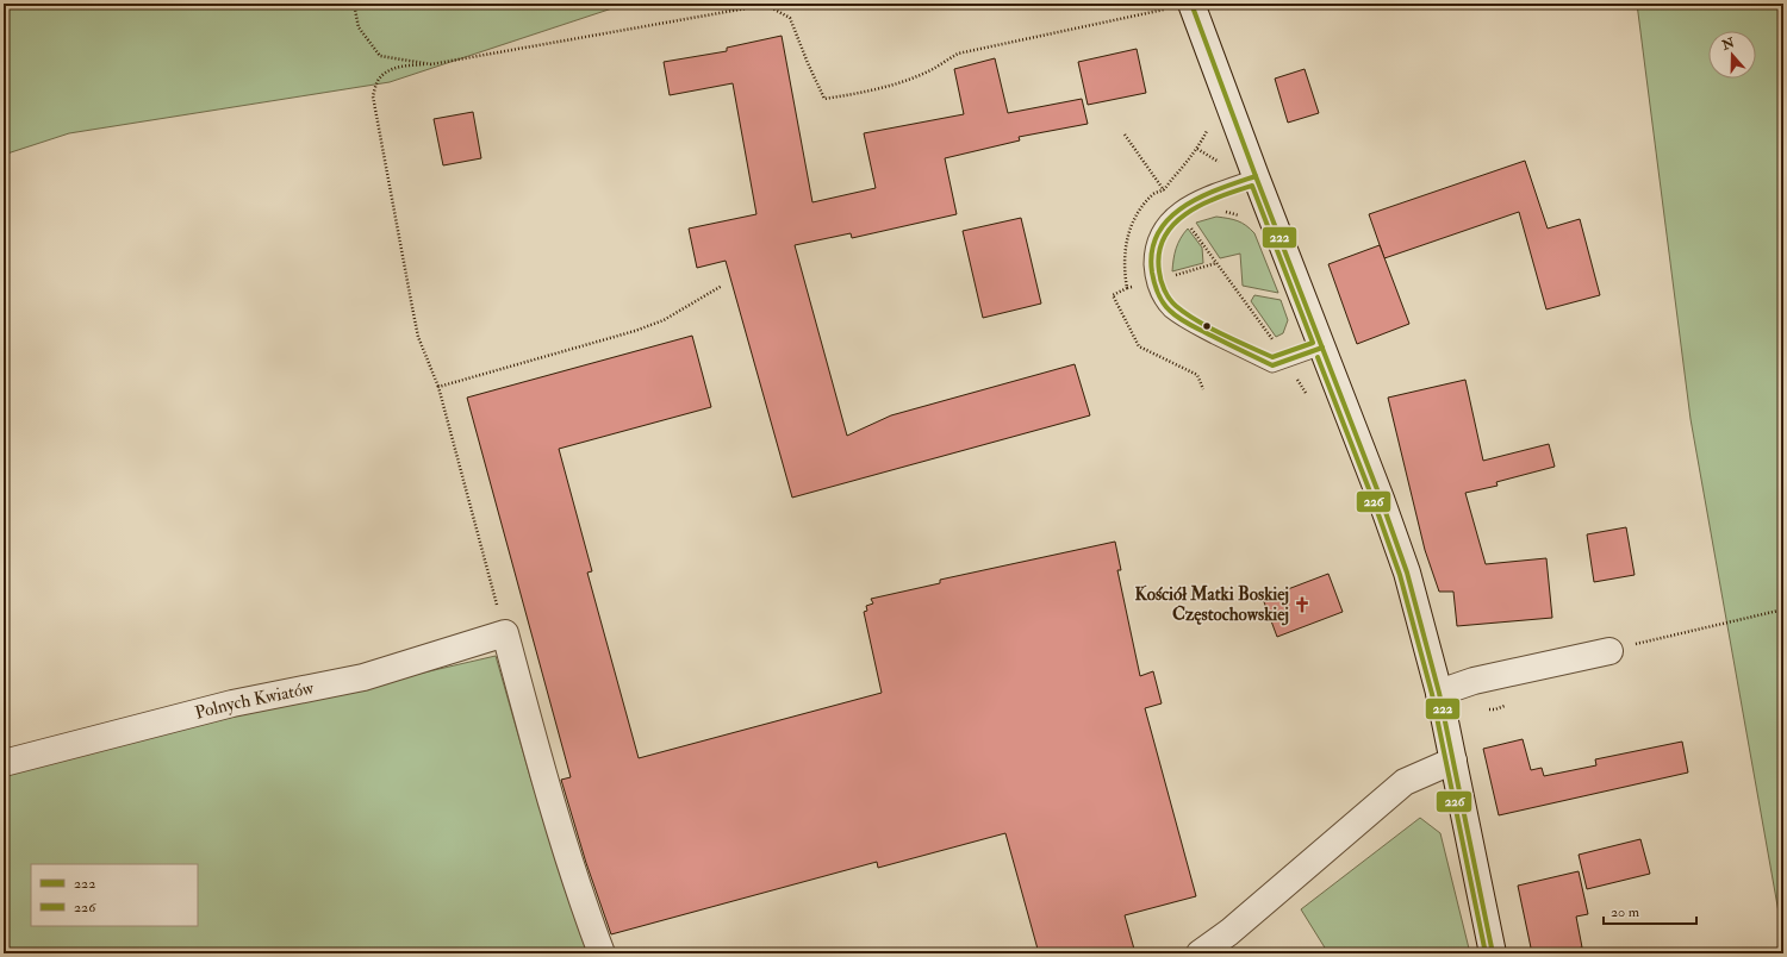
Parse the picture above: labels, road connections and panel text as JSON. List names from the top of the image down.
{
  "streets": {
    "street": ["Polnych Kwiatów"]
  },
  "places": {
    "church": ["Kościół Matki Boskiej Częstochowskiej"]
  },
  "lines": ["transit line 222", "transit line 226"],
  "legend": ["222", "226"],
  "scale_bar": "20 m",
  "north": "top"
}
